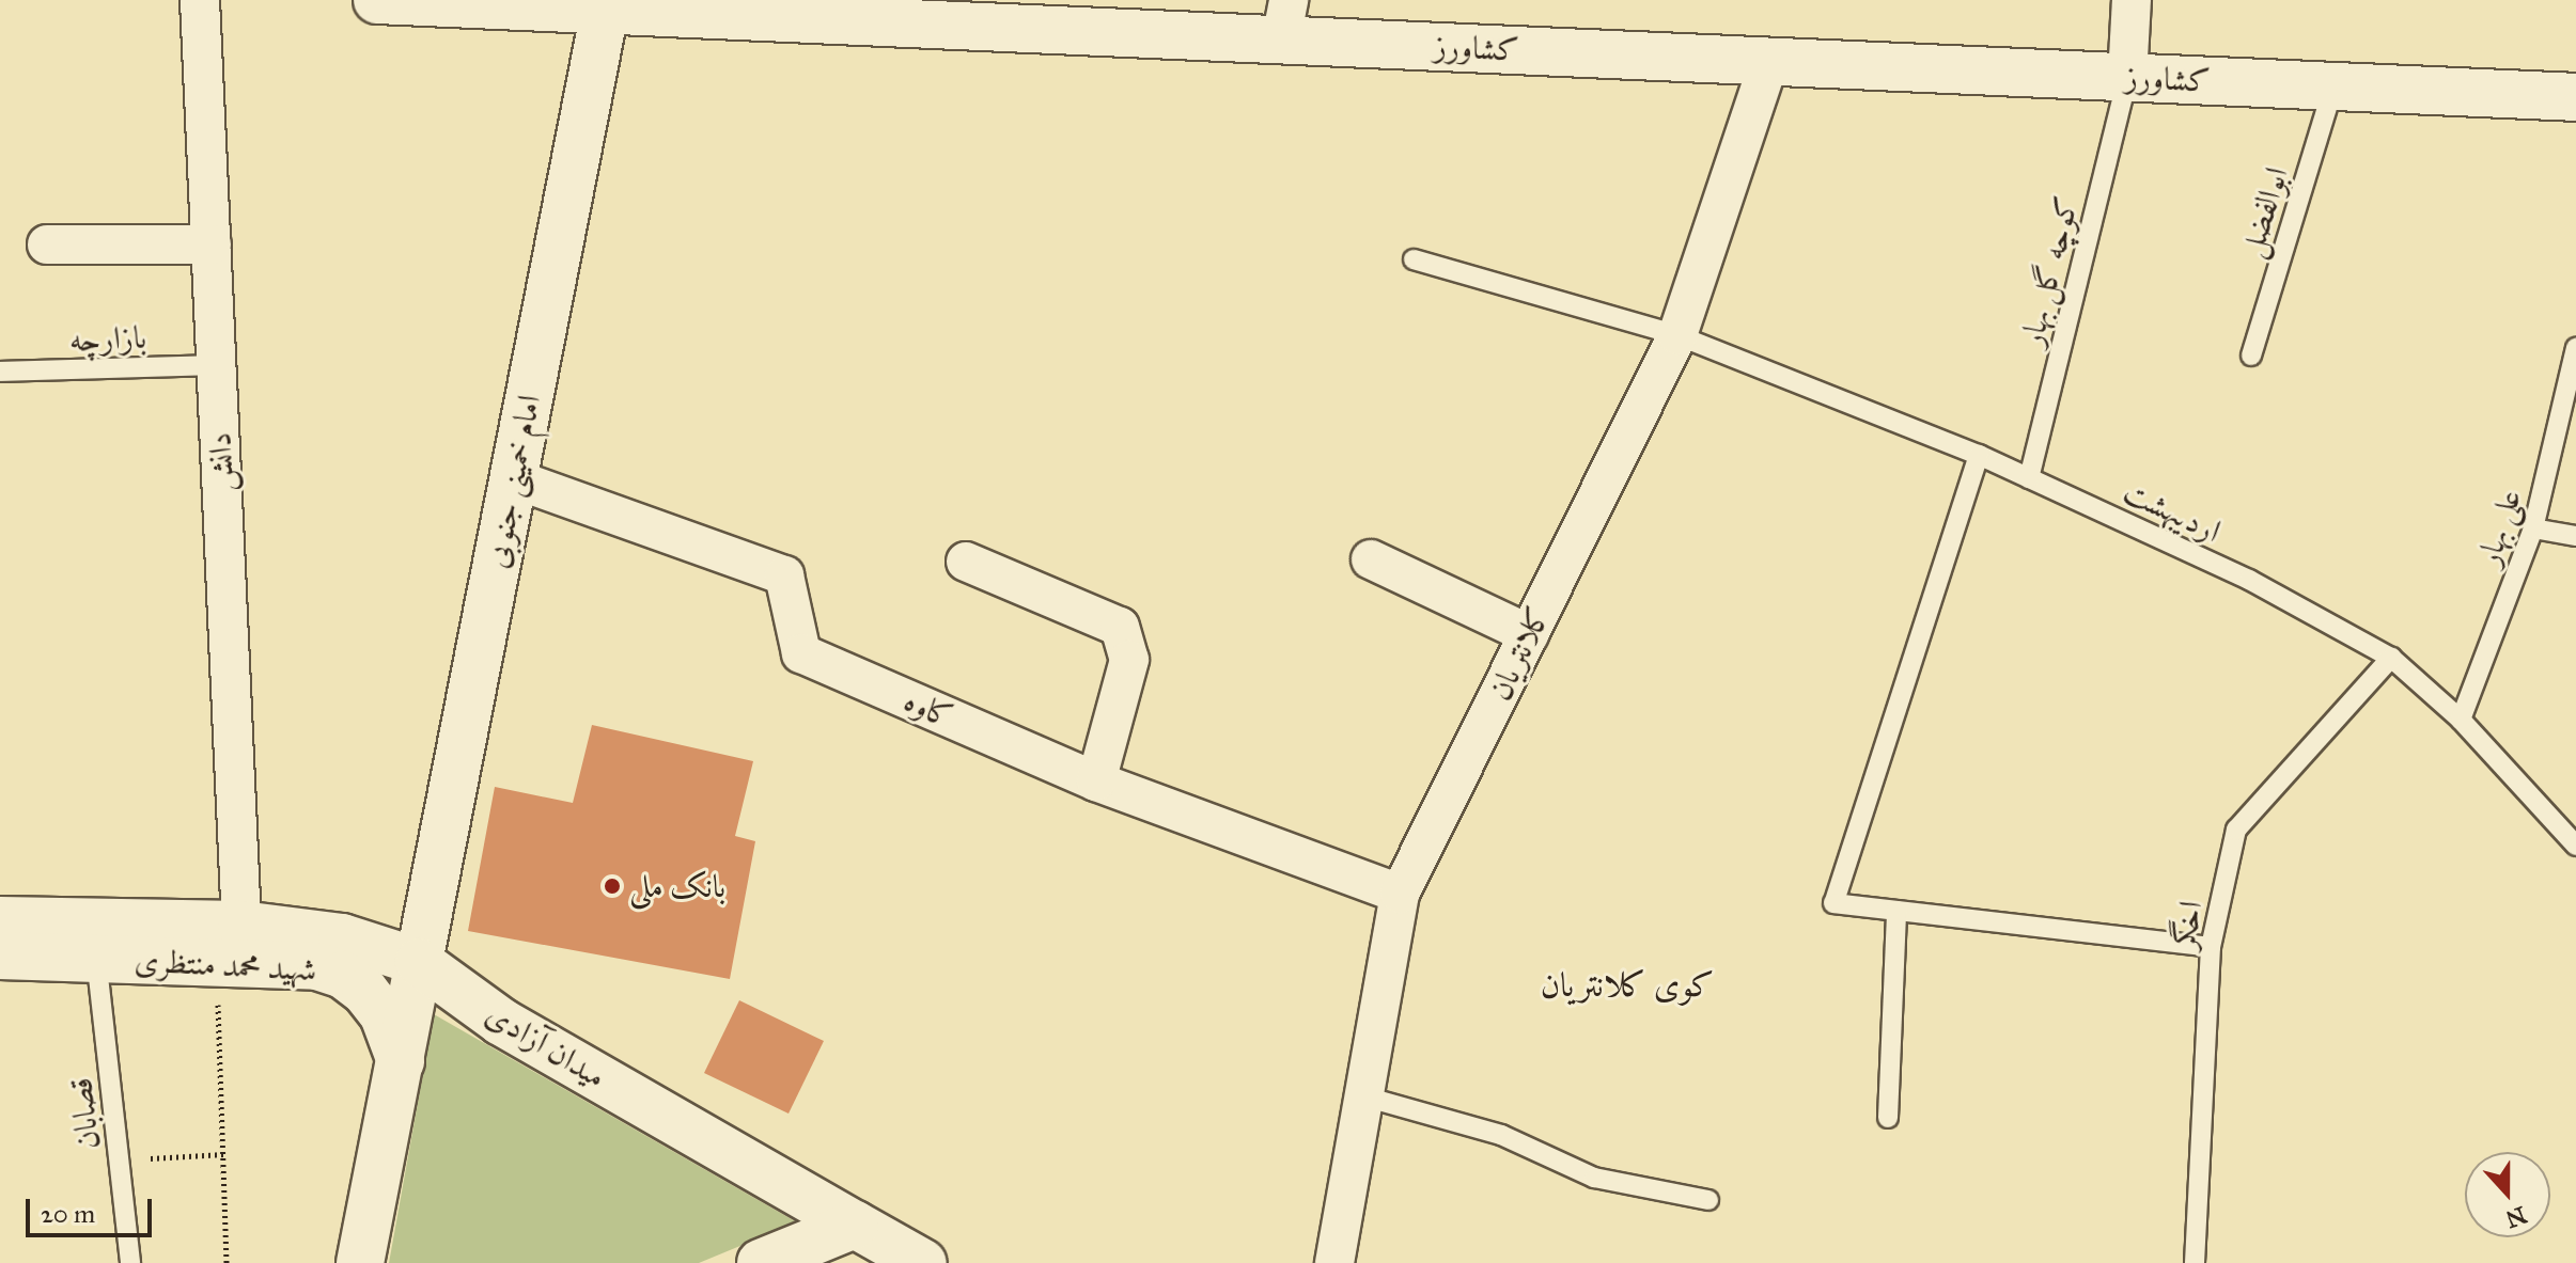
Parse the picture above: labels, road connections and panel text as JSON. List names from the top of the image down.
{
  "streets": {
    "main road": [
      "کشاورز",
      "امام خمینی جنوبی",
      "شهید محمد منتظری",
      "میدان آزادی"
    ],
    "street": ["دانش", "کلانتریان", "کاوه"],
    "lane": [
      "ابوالفضل",
      "کوچه گل بهار",
      "بازارچه",
      "اردیبهشت",
      "علی بهار",
      "اخگر",
      "قصابان"
    ]
  },
  "crossings": [
    ["کشاورز", "ابوالفضل"],
    ["کشاورز", "کوچه گل بهار"],
    ["کشاورز", "امام خمینی جنوبی"],
    ["کشاورز", "کلانتریان"],
    ["کوچه گل بهار", "اردیبهشت"],
    ["بازارچه", "دانش"],
    ["دانش", "شهید محمد منتظری"],
    ["امام خمینی جنوبی", "کاوه"],
    ["امام خمینی جنوبی", "شهید محمد منتظری"],
    ["امام خمینی جنوبی", "میدان آزادی"],
    ["اردیبهشت", "علی بهار"],
    ["اردیبهشت", "کلانتریان"],
    ["اردیبهشت", "اخگر"],
    ["کلانتریان", "کاوه"],
    ["شهید محمد منتظری", "میدان آزادی"],
    ["شهید محمد منتظری", "قصابان"]
  ],
  "districts": ["کوی کلانتریان"],
  "places": ["بانک ملی"],
  "scale_bar": "20 m",
  "north": "bottom"
}
